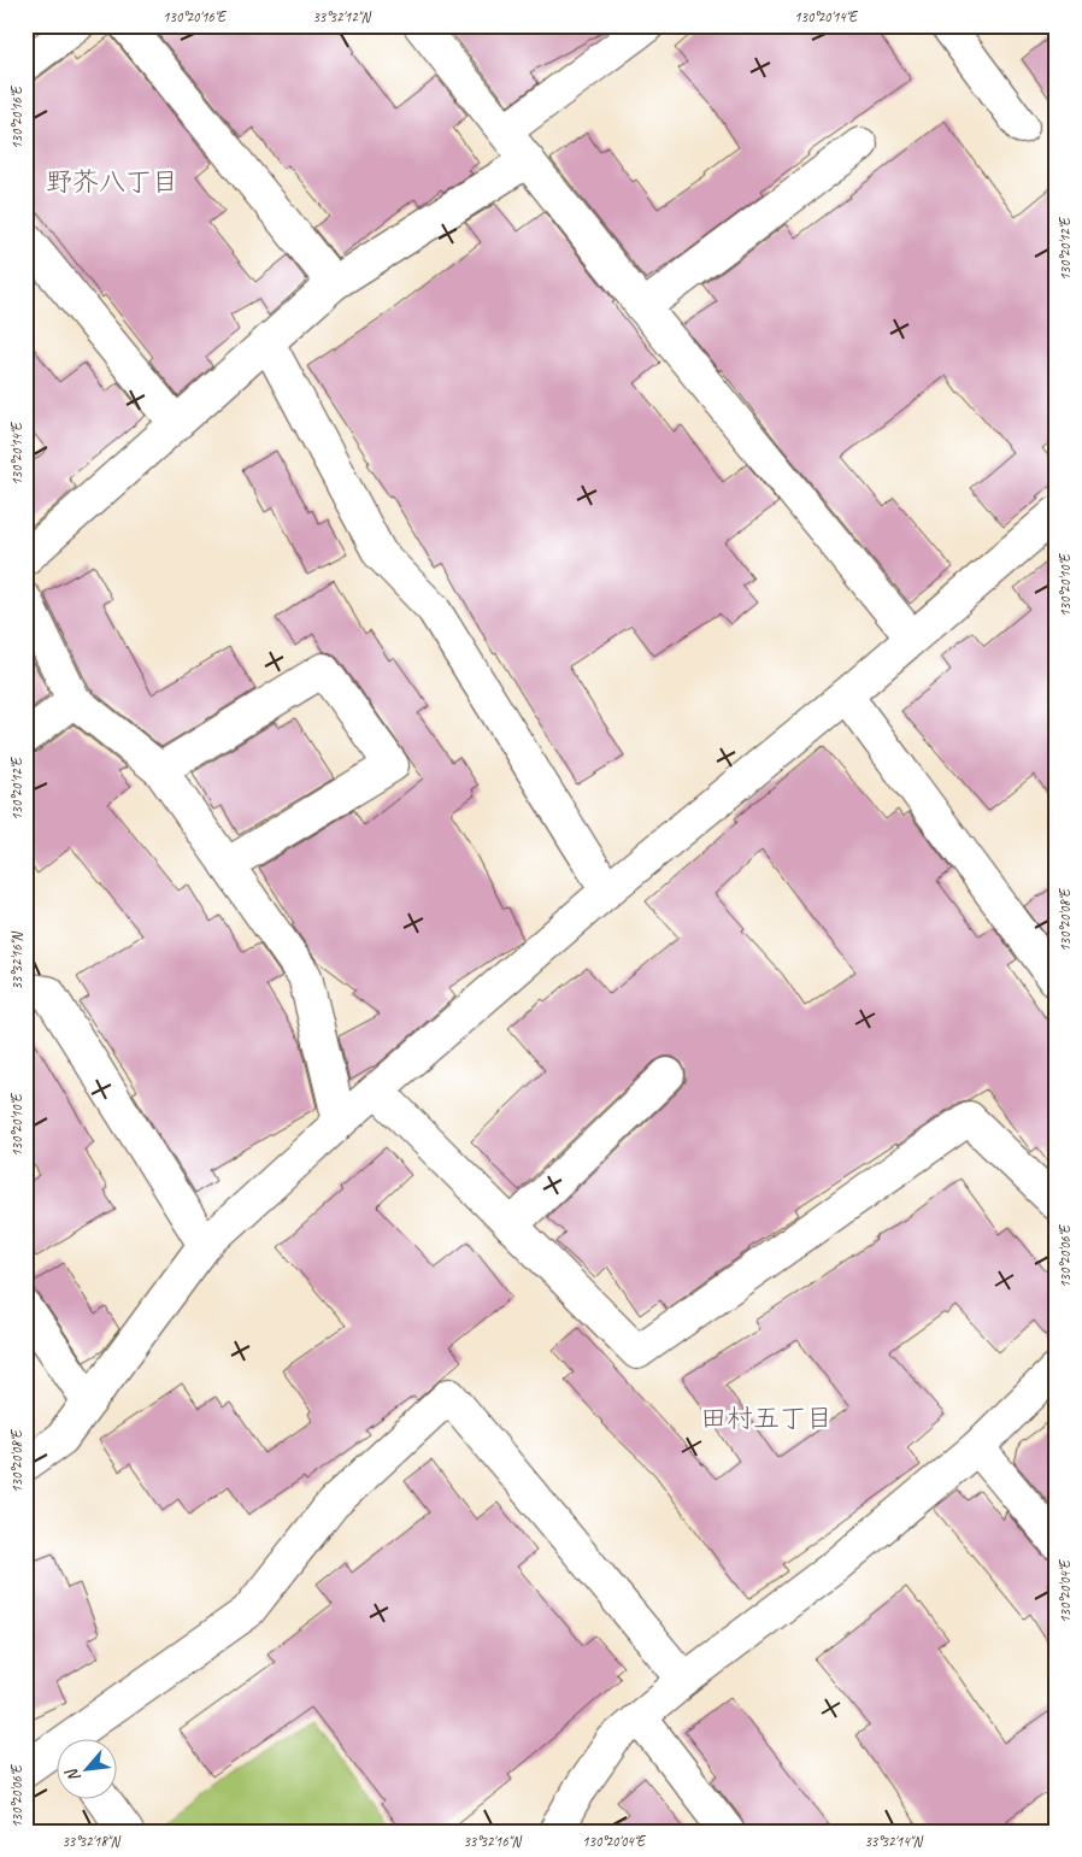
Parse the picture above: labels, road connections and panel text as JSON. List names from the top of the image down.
{
  "districts": ["野芥八丁目", "田村五丁目"],
  "north": "bottom left",
  "coordinates": [
    "130°20'16\"E",
    "33°32'12\"N",
    "130°20'14\"E",
    "130°20'12\"E",
    "130°20'10\"E",
    "130°20'08\"E",
    "33°32'16\"N",
    "130°20'06\"E",
    "130°20'04\"E",
    "33°32'18\"N",
    "33°32'14\"N"
  ]
}
